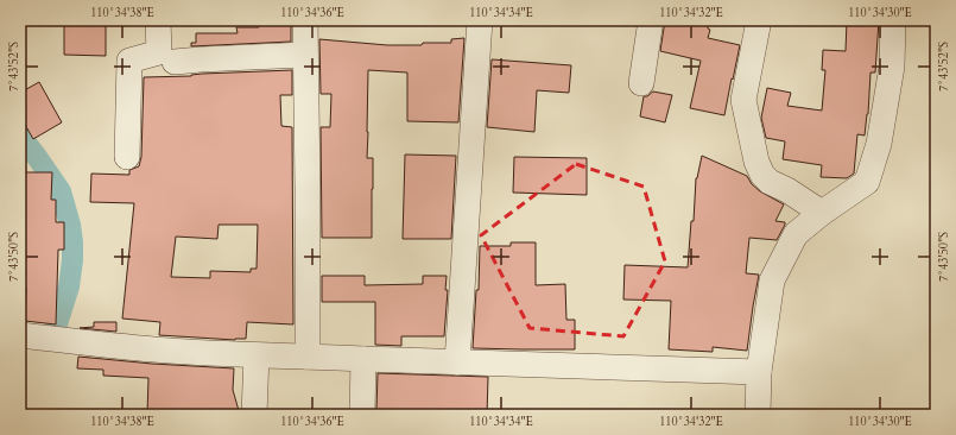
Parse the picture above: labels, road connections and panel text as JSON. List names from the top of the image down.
{
  "coordinates": [
    "110°34'38\"E",
    "110°34'36\"E",
    "110°34'34\"E",
    "110°34'32\"E",
    "110°34'30\"E",
    "7°43'52\"S",
    "7°43'50\"S"
  ]
}
